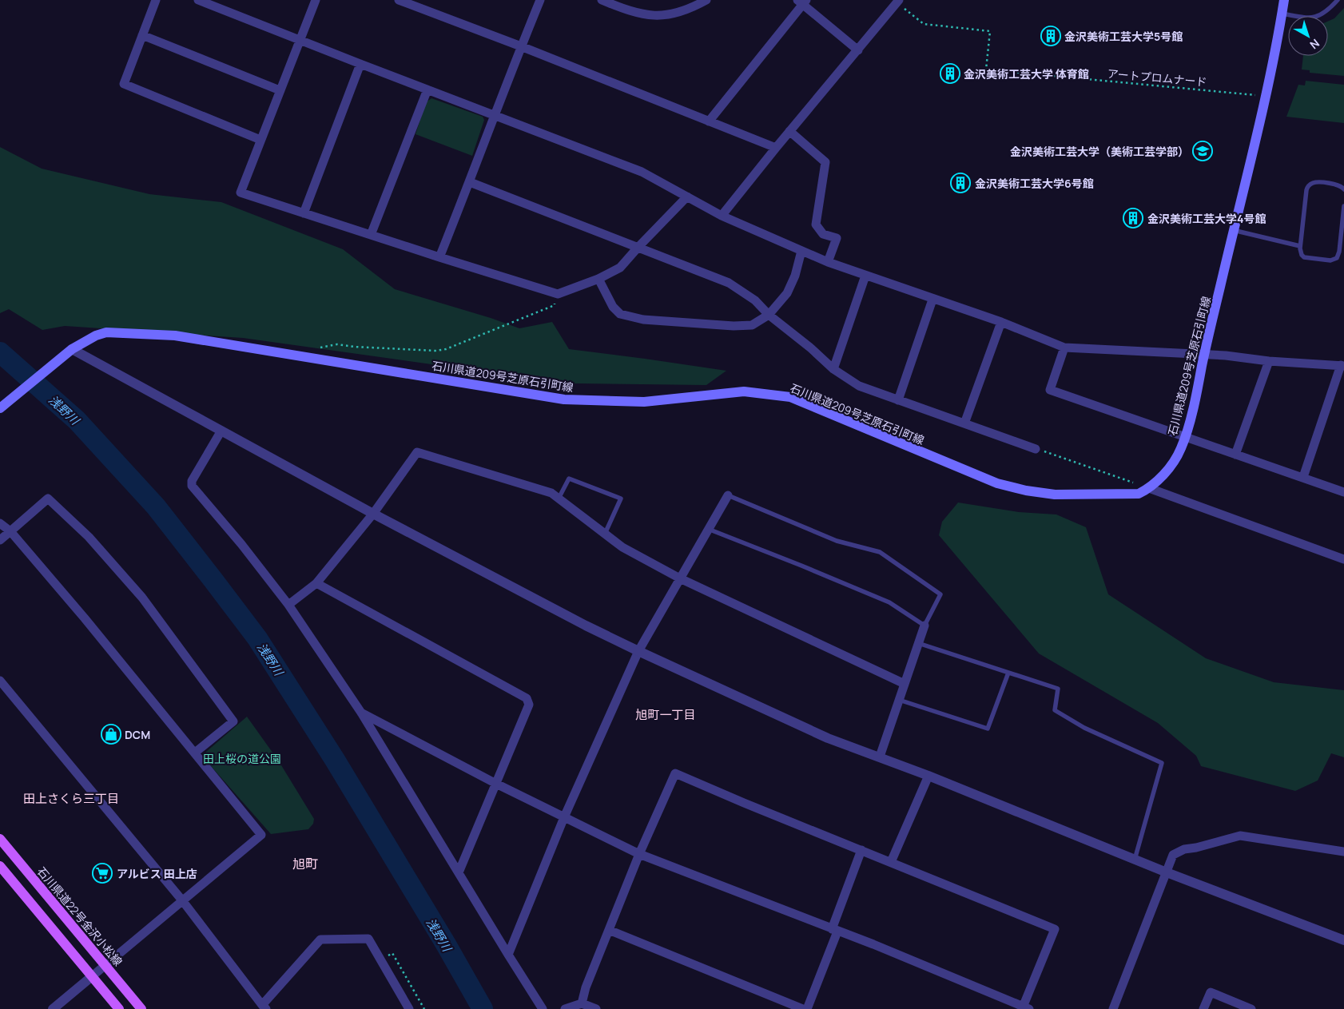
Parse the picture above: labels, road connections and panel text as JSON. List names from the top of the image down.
{
  "streets": {
    "main road": ["石川県道209号芝原石引町線", "石川県道22号金沢小松線"],
    "path": ["アートプロムナード"]
  },
  "districts": ["旭町一丁目", "田上さくら三丁目", "旭町"],
  "water": ["浅野川"],
  "parks": ["田上桜の道公園"],
  "places": {
    "building": [
      "金沢美術工芸大学5号館",
      "金沢美術工芸大学 体育館",
      "金沢美術工芸大学6号館",
      "金沢美術工芸大学4号館"
    ],
    "school or university": ["金沢美術工芸大学（美術工芸学部）"],
    "shop": ["DCM"],
    "supermarket": ["アルビス 田上店"]
  },
  "north": "bottom right"
}
